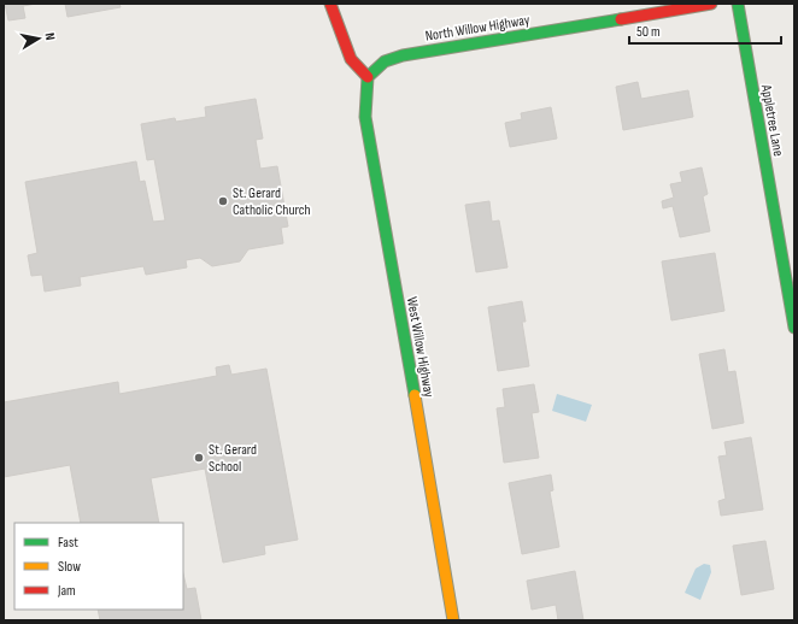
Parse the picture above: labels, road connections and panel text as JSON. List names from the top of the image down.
{
  "streets": {
    "street": ["North Willow Highway", "Appletree Lane", "West Willow Highway"]
  },
  "crossings": [
    ["North Willow Highway", "West Willow Highway"]
  ],
  "places": ["St. Gerard Catholic Church", "St. Gerard School"],
  "legend": ["Fast", "Slow", "Jam"],
  "scale_bar": "50 m",
  "north": "right"
}
